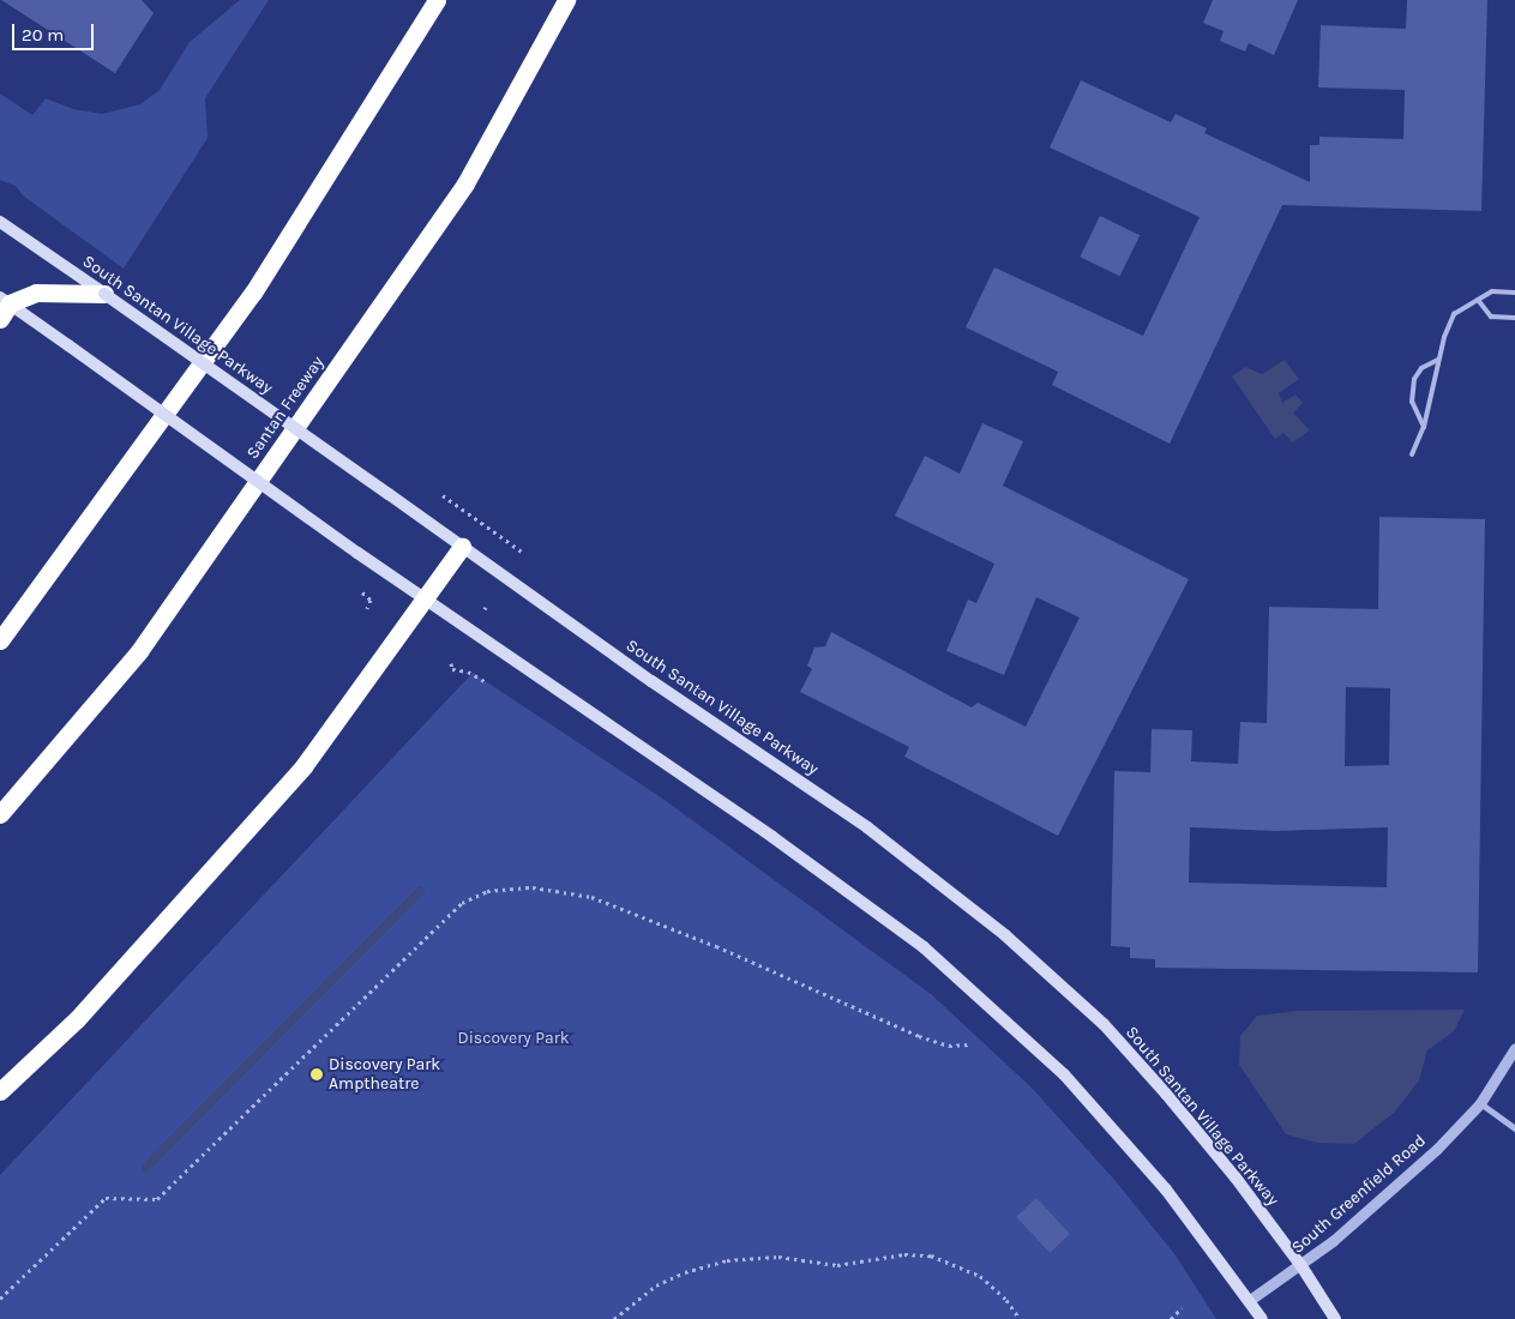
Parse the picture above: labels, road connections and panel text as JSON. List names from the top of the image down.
{
  "streets": {
    "highway": ["Santan Freeway"],
    "main road": ["South Santan Village Parkway"],
    "street": ["South Greenfield Road"]
  },
  "crossings": [
    ["South Santan Village Parkway", "South Greenfield Road"]
  ],
  "parks": ["Discovery Park"],
  "places": ["Discovery Park Amptheatre"],
  "scale_bar": "20 m"
}
